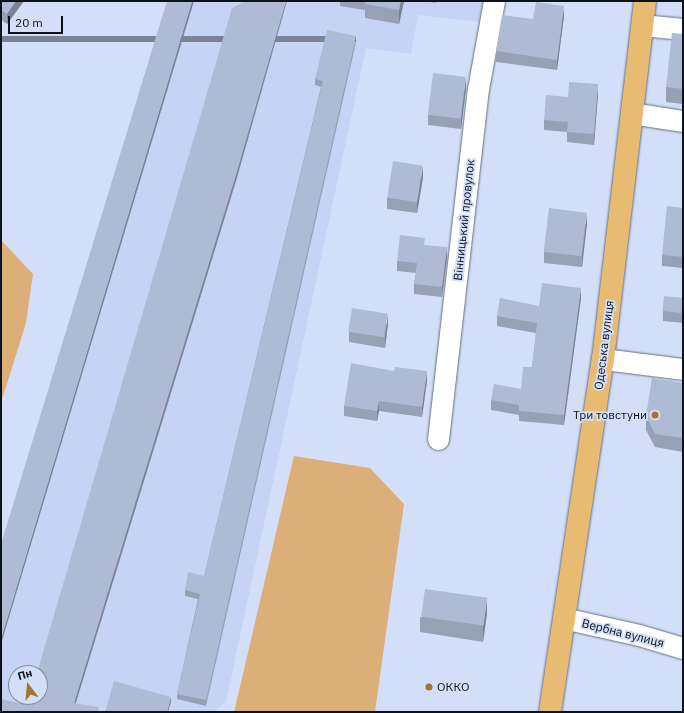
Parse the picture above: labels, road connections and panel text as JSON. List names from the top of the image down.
{
  "streets": {
    "main road": ["Одеська вулиця"],
    "street": ["Вінницький провулок", "Вербна вулиця"]
  },
  "crossings": [
    ["Одеська вулиця", "Вербна вулиця"]
  ],
  "places": ["Три товстуни", "ОККО"],
  "scale_bar": "20 m",
  "north": "top"
}
